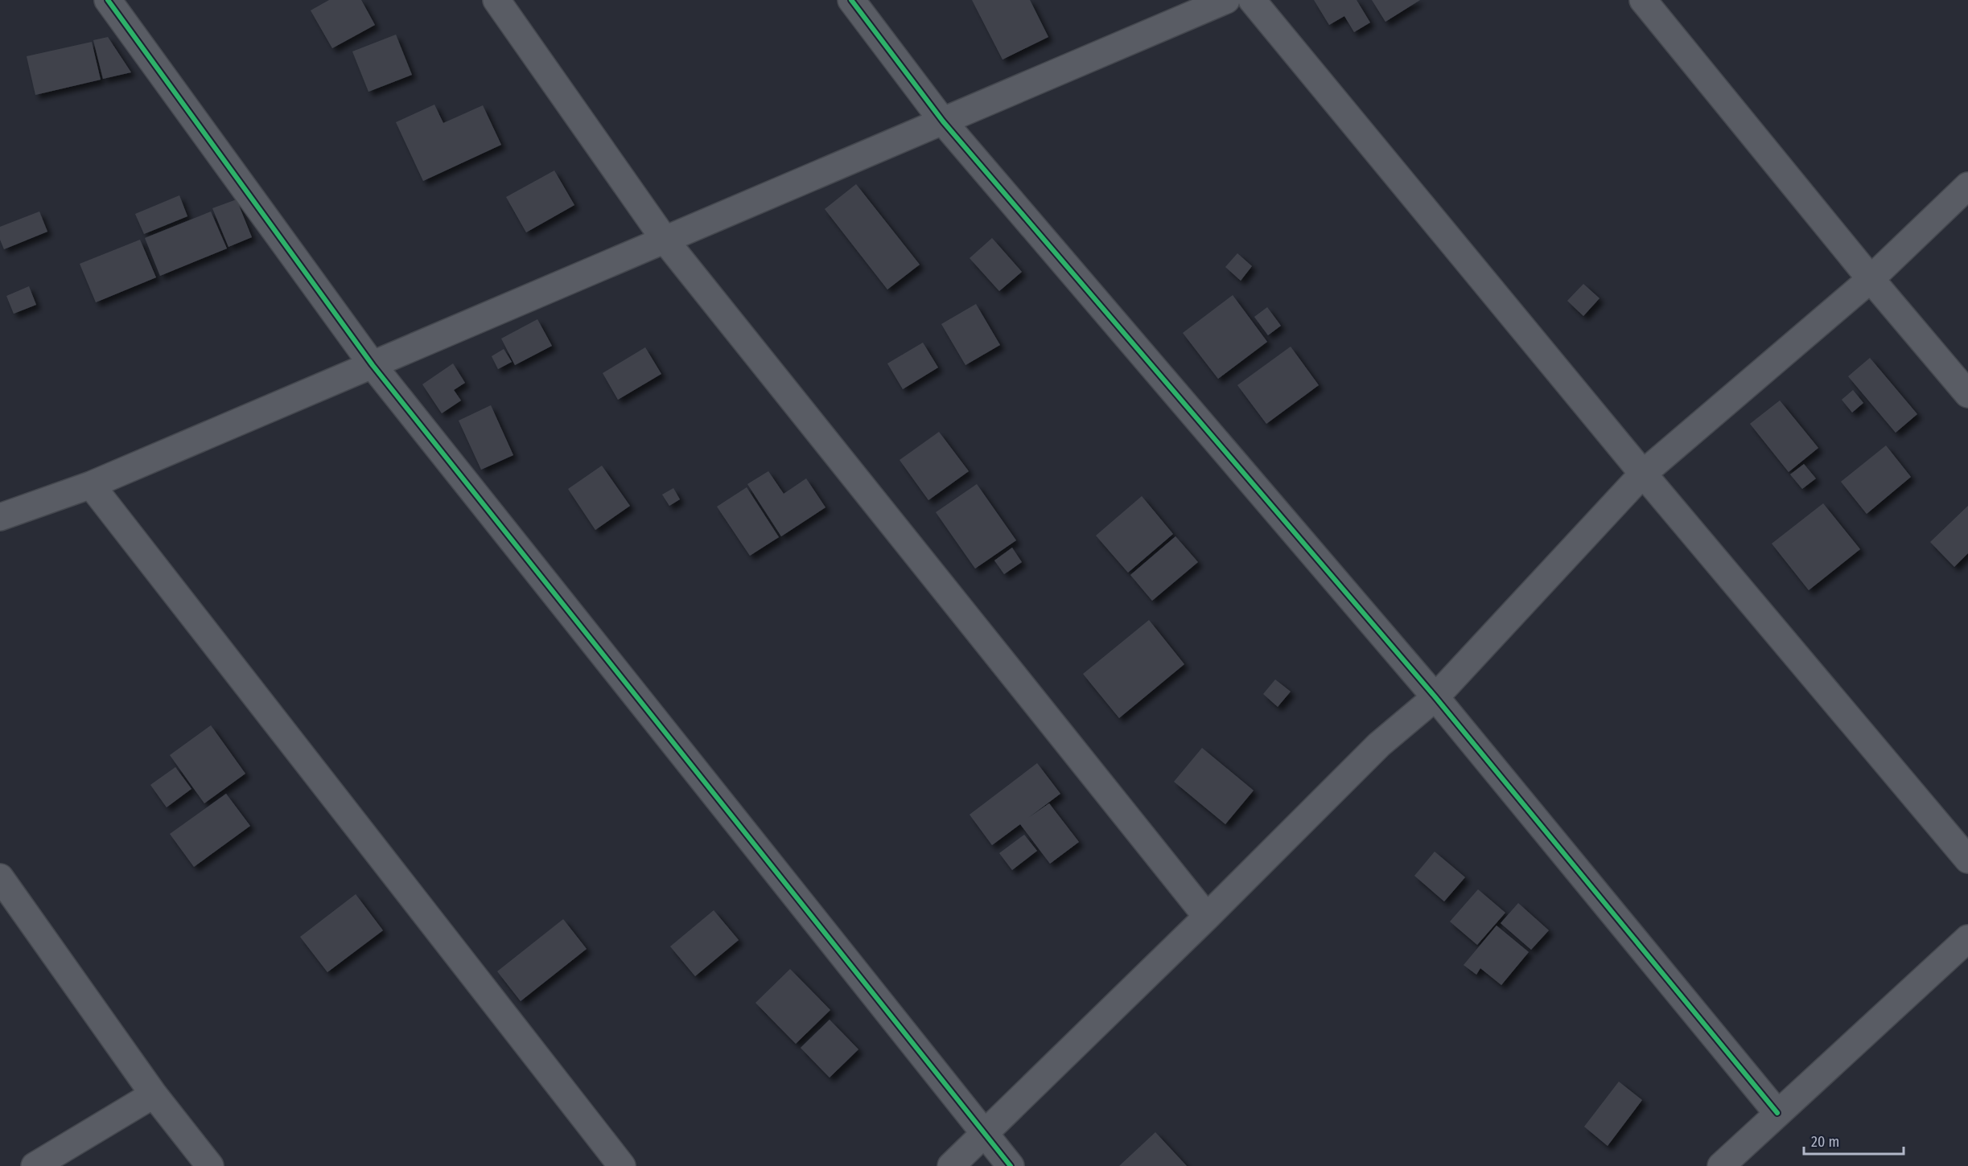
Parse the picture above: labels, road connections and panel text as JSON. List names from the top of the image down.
{
  "scale_bar": "20 m"
}
